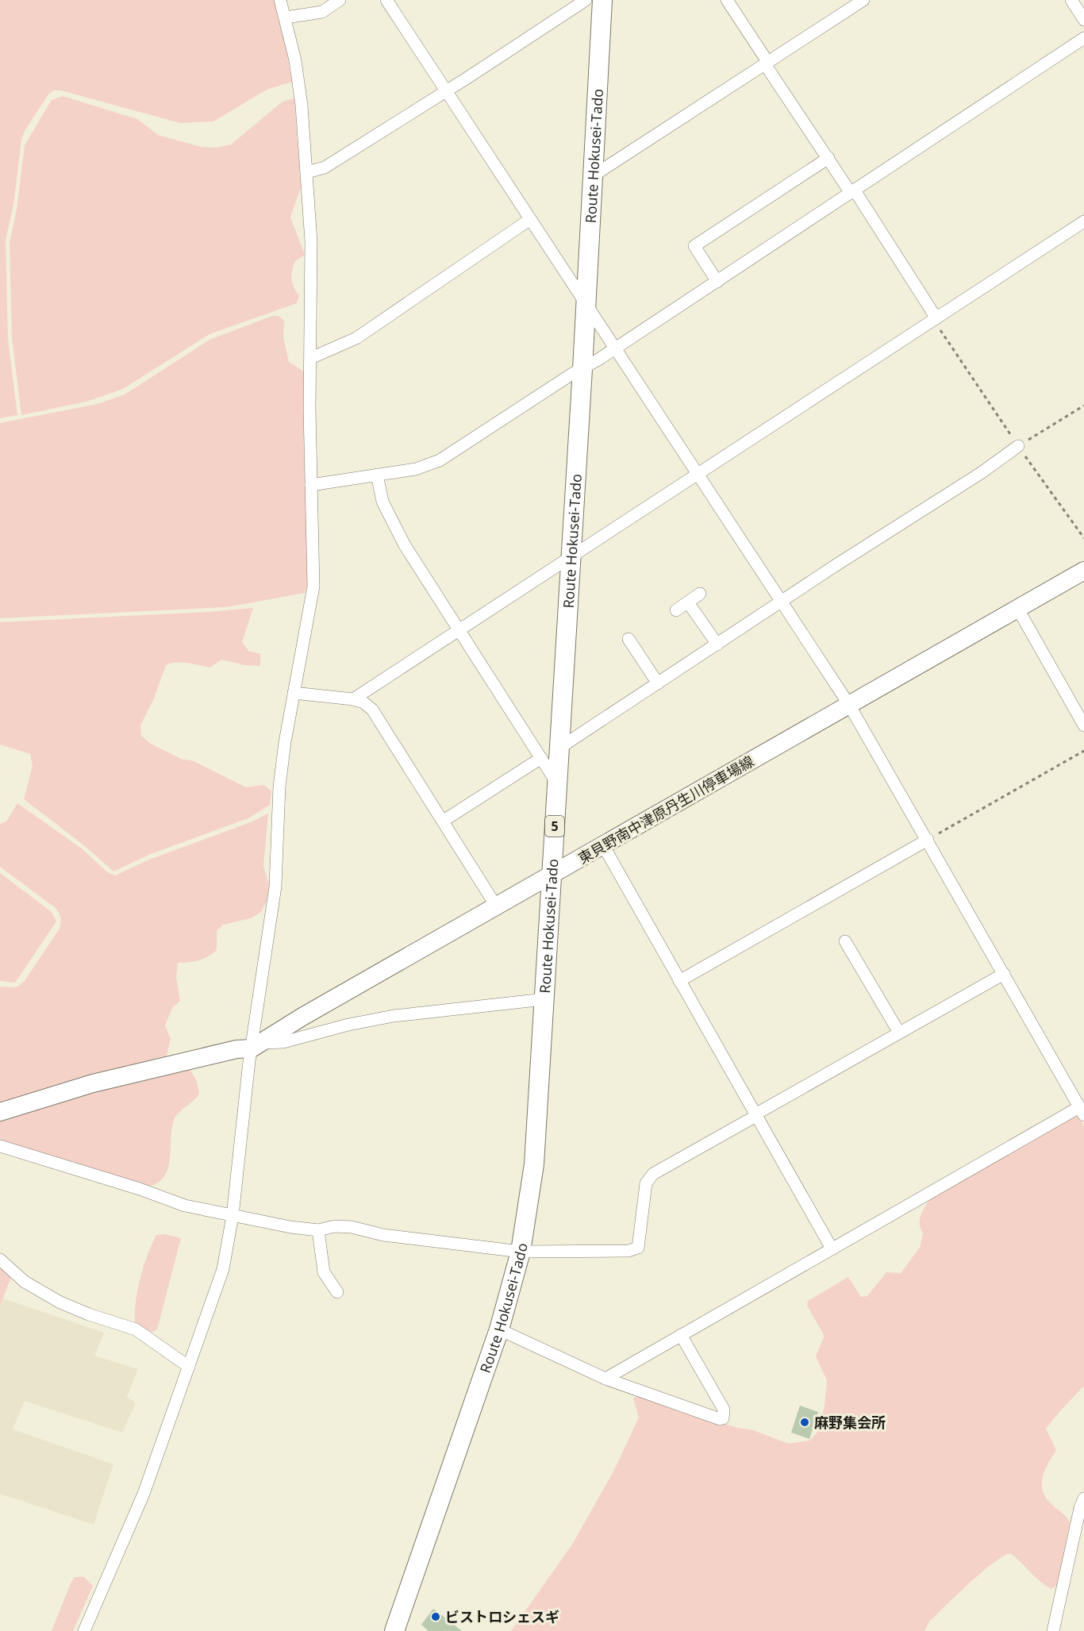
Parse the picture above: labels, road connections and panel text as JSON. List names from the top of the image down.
{
  "streets": {
    "main road": ["Route Hokusei-Tado", "東貝野南中津原丹生川停車場線", "5"]
  },
  "crossings": [
    ["Route Hokusei-Tado", "東貝野南中津原丹生川停車場線"]
  ],
  "places": ["麻野集会所", "ビストロシェスギ"]
}
